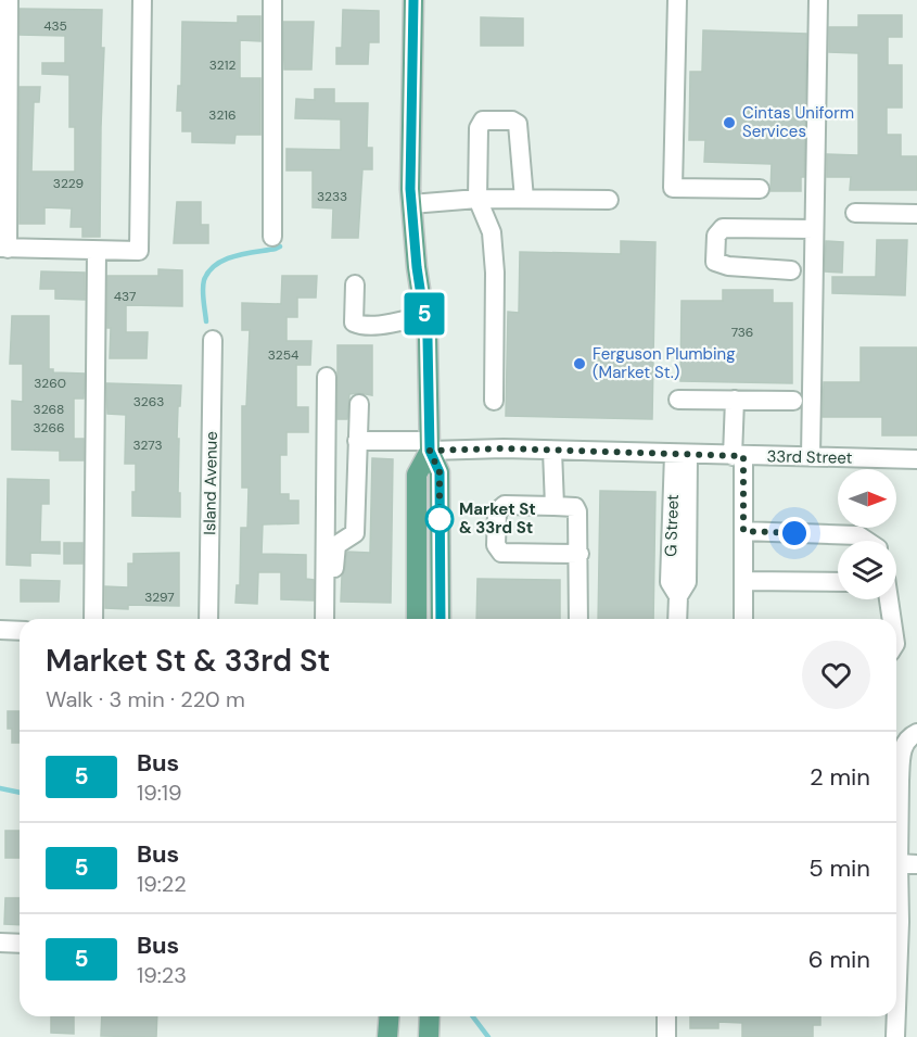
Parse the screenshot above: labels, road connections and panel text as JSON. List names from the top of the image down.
{
  "streets": {
    "street": ["33rd Street", "Island Avenue", "G Street"]
  },
  "crossings": [
    ["33rd Street", "G Street"]
  ],
  "places": ["Cintas Uniform Services", "Ferguson Plumbing (Market St.)", "Market St & 33rd St"],
  "lines": ["bus line 5"],
  "house_numbers": [
    "435",
    "3212",
    "3216",
    "3229",
    "3233",
    "437",
    "736",
    "3254",
    "3260",
    "3263",
    "3268",
    "3266",
    "3273",
    "3297"
  ],
  "north": "right",
  "page": {
    "on_map": "5",
    "heading": ["Market St & 33rd St", "Walk · 3 min · 220 m"],
    "list": [
      {
        "mark": "5",
        "name": "Bus",
        "note": "19:19",
        "value": "2 min"
      },
      {
        "mark": "5",
        "name": "Bus",
        "note": "19:22",
        "value": "5 min"
      },
      {
        "mark": "5",
        "name": "Bus",
        "note": "19:23",
        "value": "6 min"
      }
    ]
  }
}
